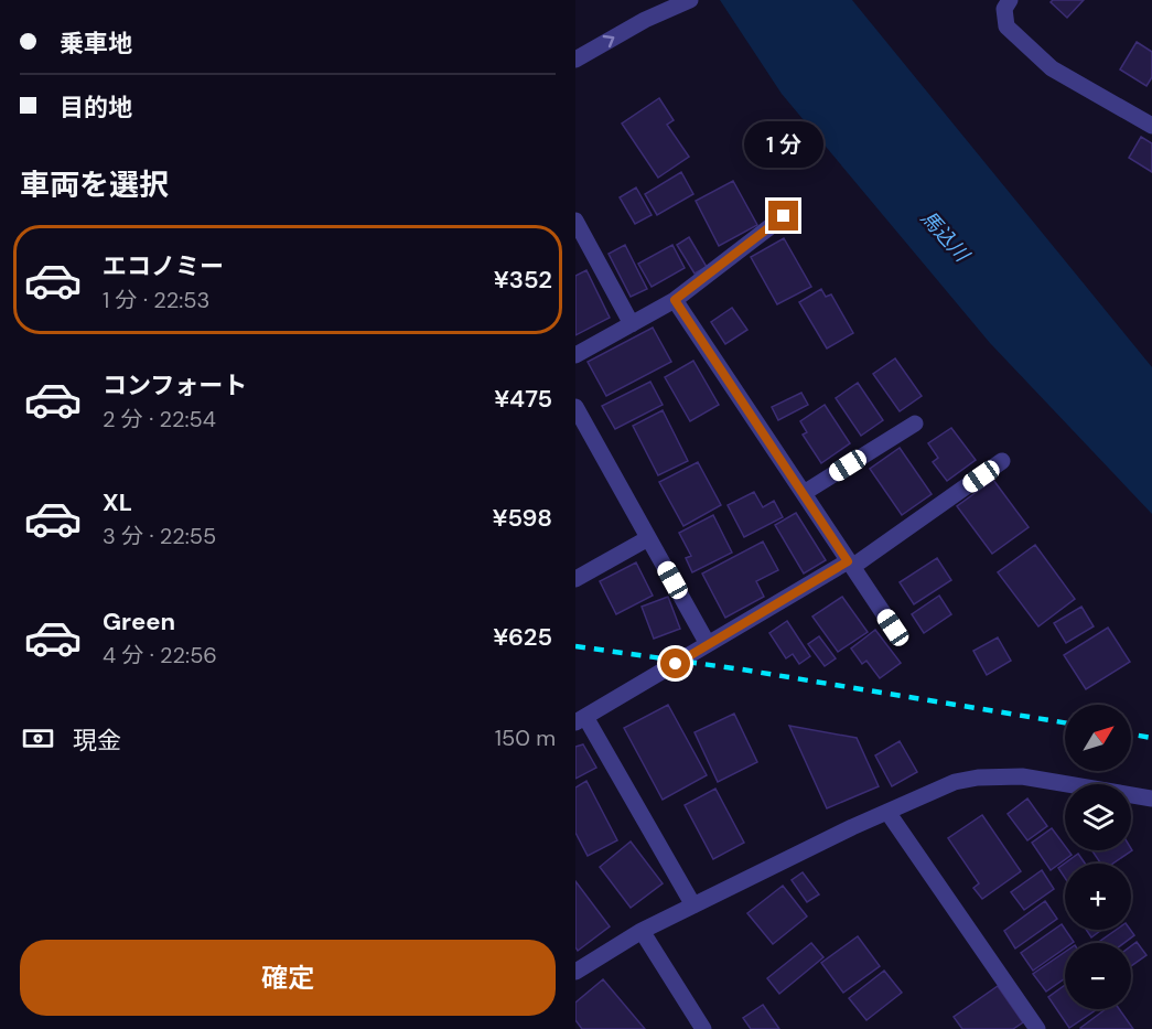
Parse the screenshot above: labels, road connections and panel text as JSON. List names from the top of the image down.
{
  "water": ["馬込川"],
  "north": "top right",
  "page": {
    "banner": ["乗車地", "目的地"],
    "bubble": "1 分",
    "heading": "車両を選択",
    "list": [
      {
        "name": "エコノミー",
        "note": "1 分 · 22:53",
        "value": "¥352"
      },
      {
        "name": "コンフォート",
        "note": "2 分 · 22:54",
        "value": "¥475"
      },
      {
        "name": "XL",
        "note": "3 分 · 22:55",
        "value": "¥598"
      },
      {
        "name": "Green",
        "note": "4 分 · 22:56",
        "value": "¥625"
      }
    ],
    "pay": ["現金", "150 m"],
    "map_buttons": ["+", "−"],
    "buttons": "確定"
  }
}
